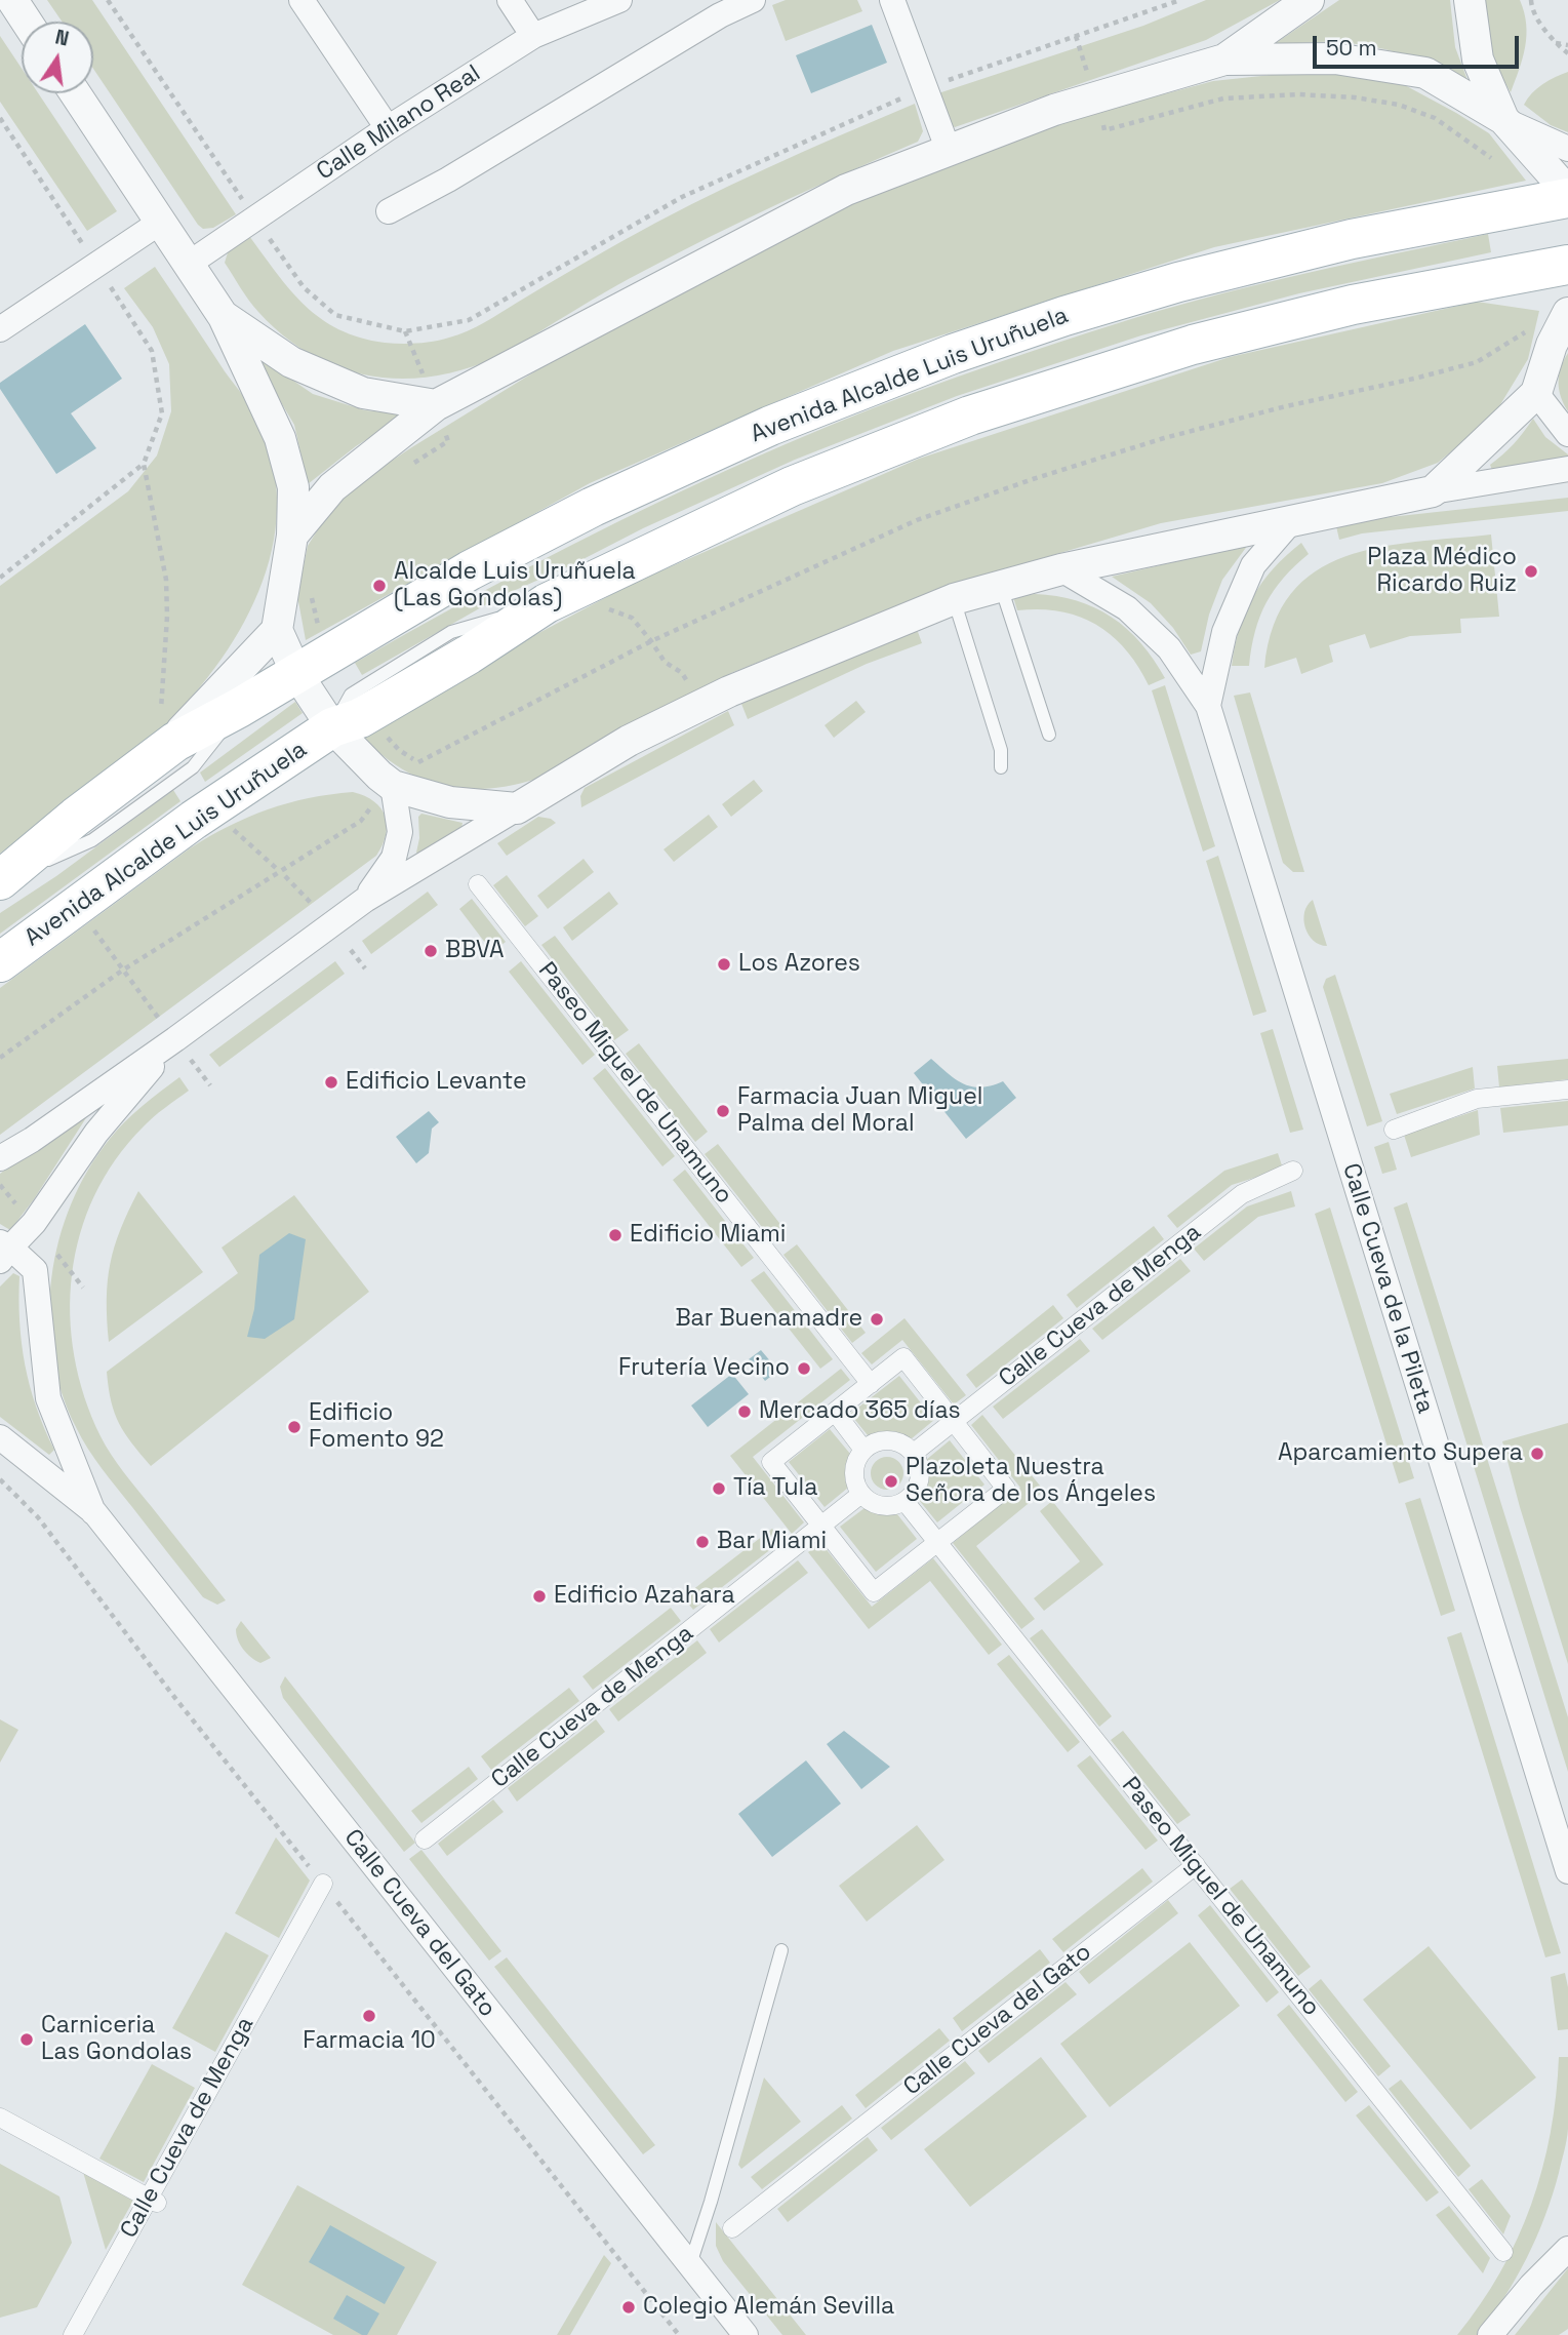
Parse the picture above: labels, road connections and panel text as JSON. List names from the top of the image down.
{
  "streets": {
    "main road": ["Avenida Alcalde Luis Uruñuela"],
    "street": [
      "Calle Milano Real",
      "Paseo Miguel de Unamuno",
      "Calle Cueva de la Pileta",
      "Calle Cueva de Menga",
      "Calle Cueva del Gato"
    ]
  },
  "crossings": [
    ["Paseo Miguel de Unamuno", "Calle Cueva del Gato"]
  ],
  "places": [
    "Plaza Médico Ricardo Ruiz",
    "Alcalde Luis Uruñuela (Las Gondolas)",
    "BBVA",
    "Los Azores",
    "Edificio Levante",
    "Farmacia Juan Miguel Palma del Moral",
    "Edificio Miami",
    "Bar Buenamadre",
    "Frutería Vecino",
    "Mercado 365 días",
    "Edificio Fomento 92",
    "Aparcamiento Supera",
    "Plazoleta Nuestra Señora de los Ángeles",
    "Tía Tula",
    "Bar Miami",
    "Edificio Azahara",
    "Farmacia 10",
    "Carniceria Las Gondolas",
    "Colegio Alemán Sevilla"
  ],
  "scale_bar": "50 m",
  "north": "top"
}
